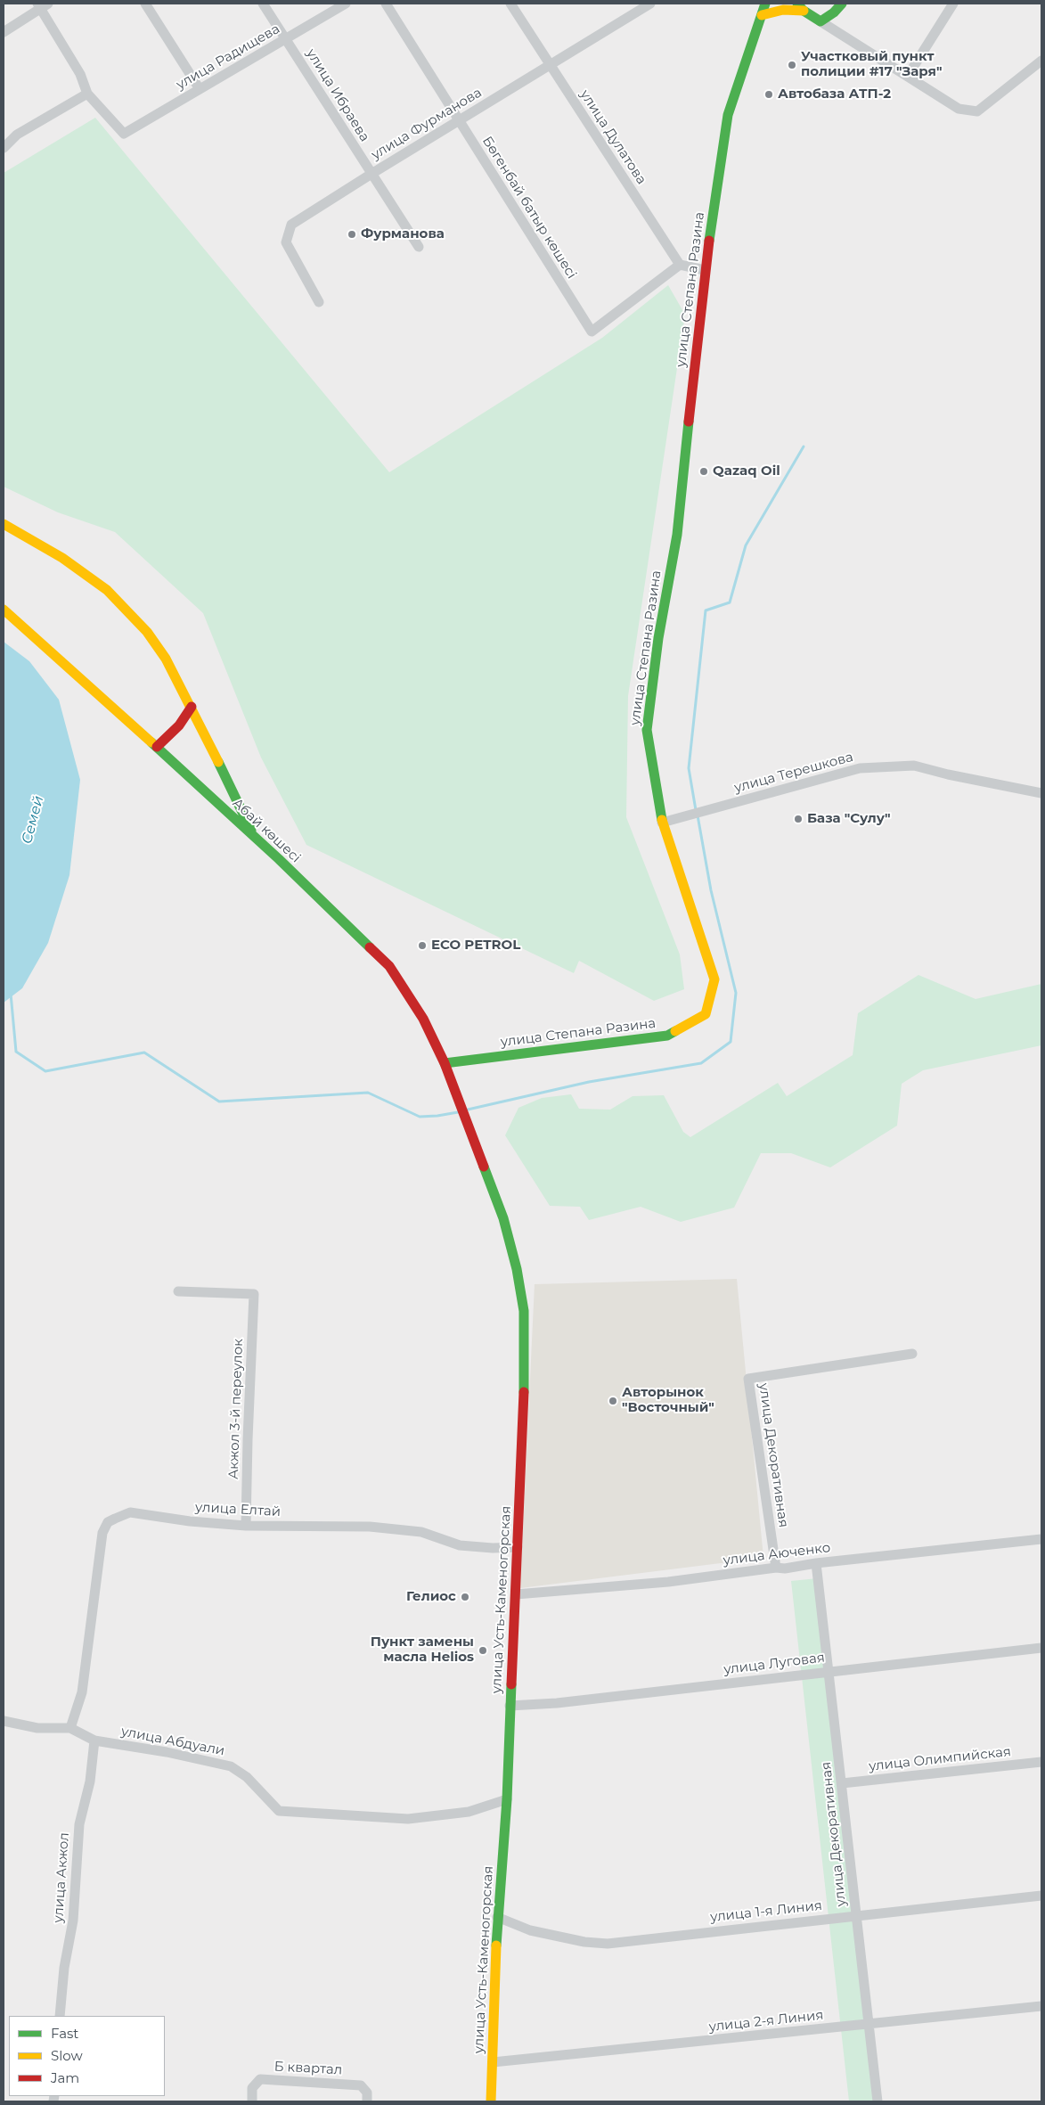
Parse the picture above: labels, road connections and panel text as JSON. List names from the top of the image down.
{
  "streets": {
    "main road": ["улица Степана Разина", "Абай көшесі", "улица Усть-Каменогорская"],
    "street": [
      "улица Радищева",
      "улица Ибраева",
      "улица Фурманова",
      "улица Дулатова",
      "Бөгенбай батыр көшесі",
      "улица Терешкова",
      "Акжол 3-й переулок",
      "улица Декоративная",
      "улица Елтай",
      "улица Аюченко",
      "улица Луговая",
      "улица Абдуали",
      "улица Олимпийская",
      "улица Акжол",
      "улица 1-я Линия",
      "улица 2-я Линия",
      "Б квартал"
    ]
  },
  "crossings": [
    ["улица Радищева", "улица Ибраева"],
    ["улица Ибраева", "улица Фурманова"],
    ["улица Фурманова", "улица Дулатова"],
    ["улица Фурманова", "Бөгенбай батыр көшесі"],
    ["улица Дулатова", "Бөгенбай батыр көшесі"],
    ["улица Степана Разина", "улица Терешкова"],
    ["улица Степана Разина", "Абай көшесі"],
    ["Абай көшесі", "улица Усть-Каменогорская"],
    ["Акжол 3-й переулок", "улица Елтай"],
    ["улица Декоративная", "улица Аюченко"],
    ["улица Декоративная", "улица Луговая"],
    ["улица Декоративная", "улица Олимпийская"],
    ["улица Декоративная", "улица 1-я Линия"],
    ["улица Декоративная", "улица 2-я Линия"],
    ["улица Елтай", "улица Усть-Каменогорская"],
    ["улица Елтай", "улица Абдуали"],
    ["улица Аюченко", "улица Усть-Каменогорская"],
    ["улица Усть-Каменогорская", "улица Луговая"],
    ["улица Усть-Каменогорская", "улица Абдуали"],
    ["улица Усть-Каменогорская", "улица 1-я Линия"],
    ["улица Усть-Каменогорская", "улица 2-я Линия"],
    ["улица Абдуали", "улица Акжол"]
  ],
  "water": ["Семей"],
  "places": [
    "Участковый пункт полиции #17 \"Заря\"",
    "Автобаза АТП-2",
    "Фурманова",
    "Qazaq Oil",
    "База \"Сулу\"",
    "ECO PETROL",
    "Авторынок \"Восточный\"",
    "Гелиос",
    "Пункт замены масла Helios"
  ],
  "legend": ["Fast", "Slow", "Jam"]
}
